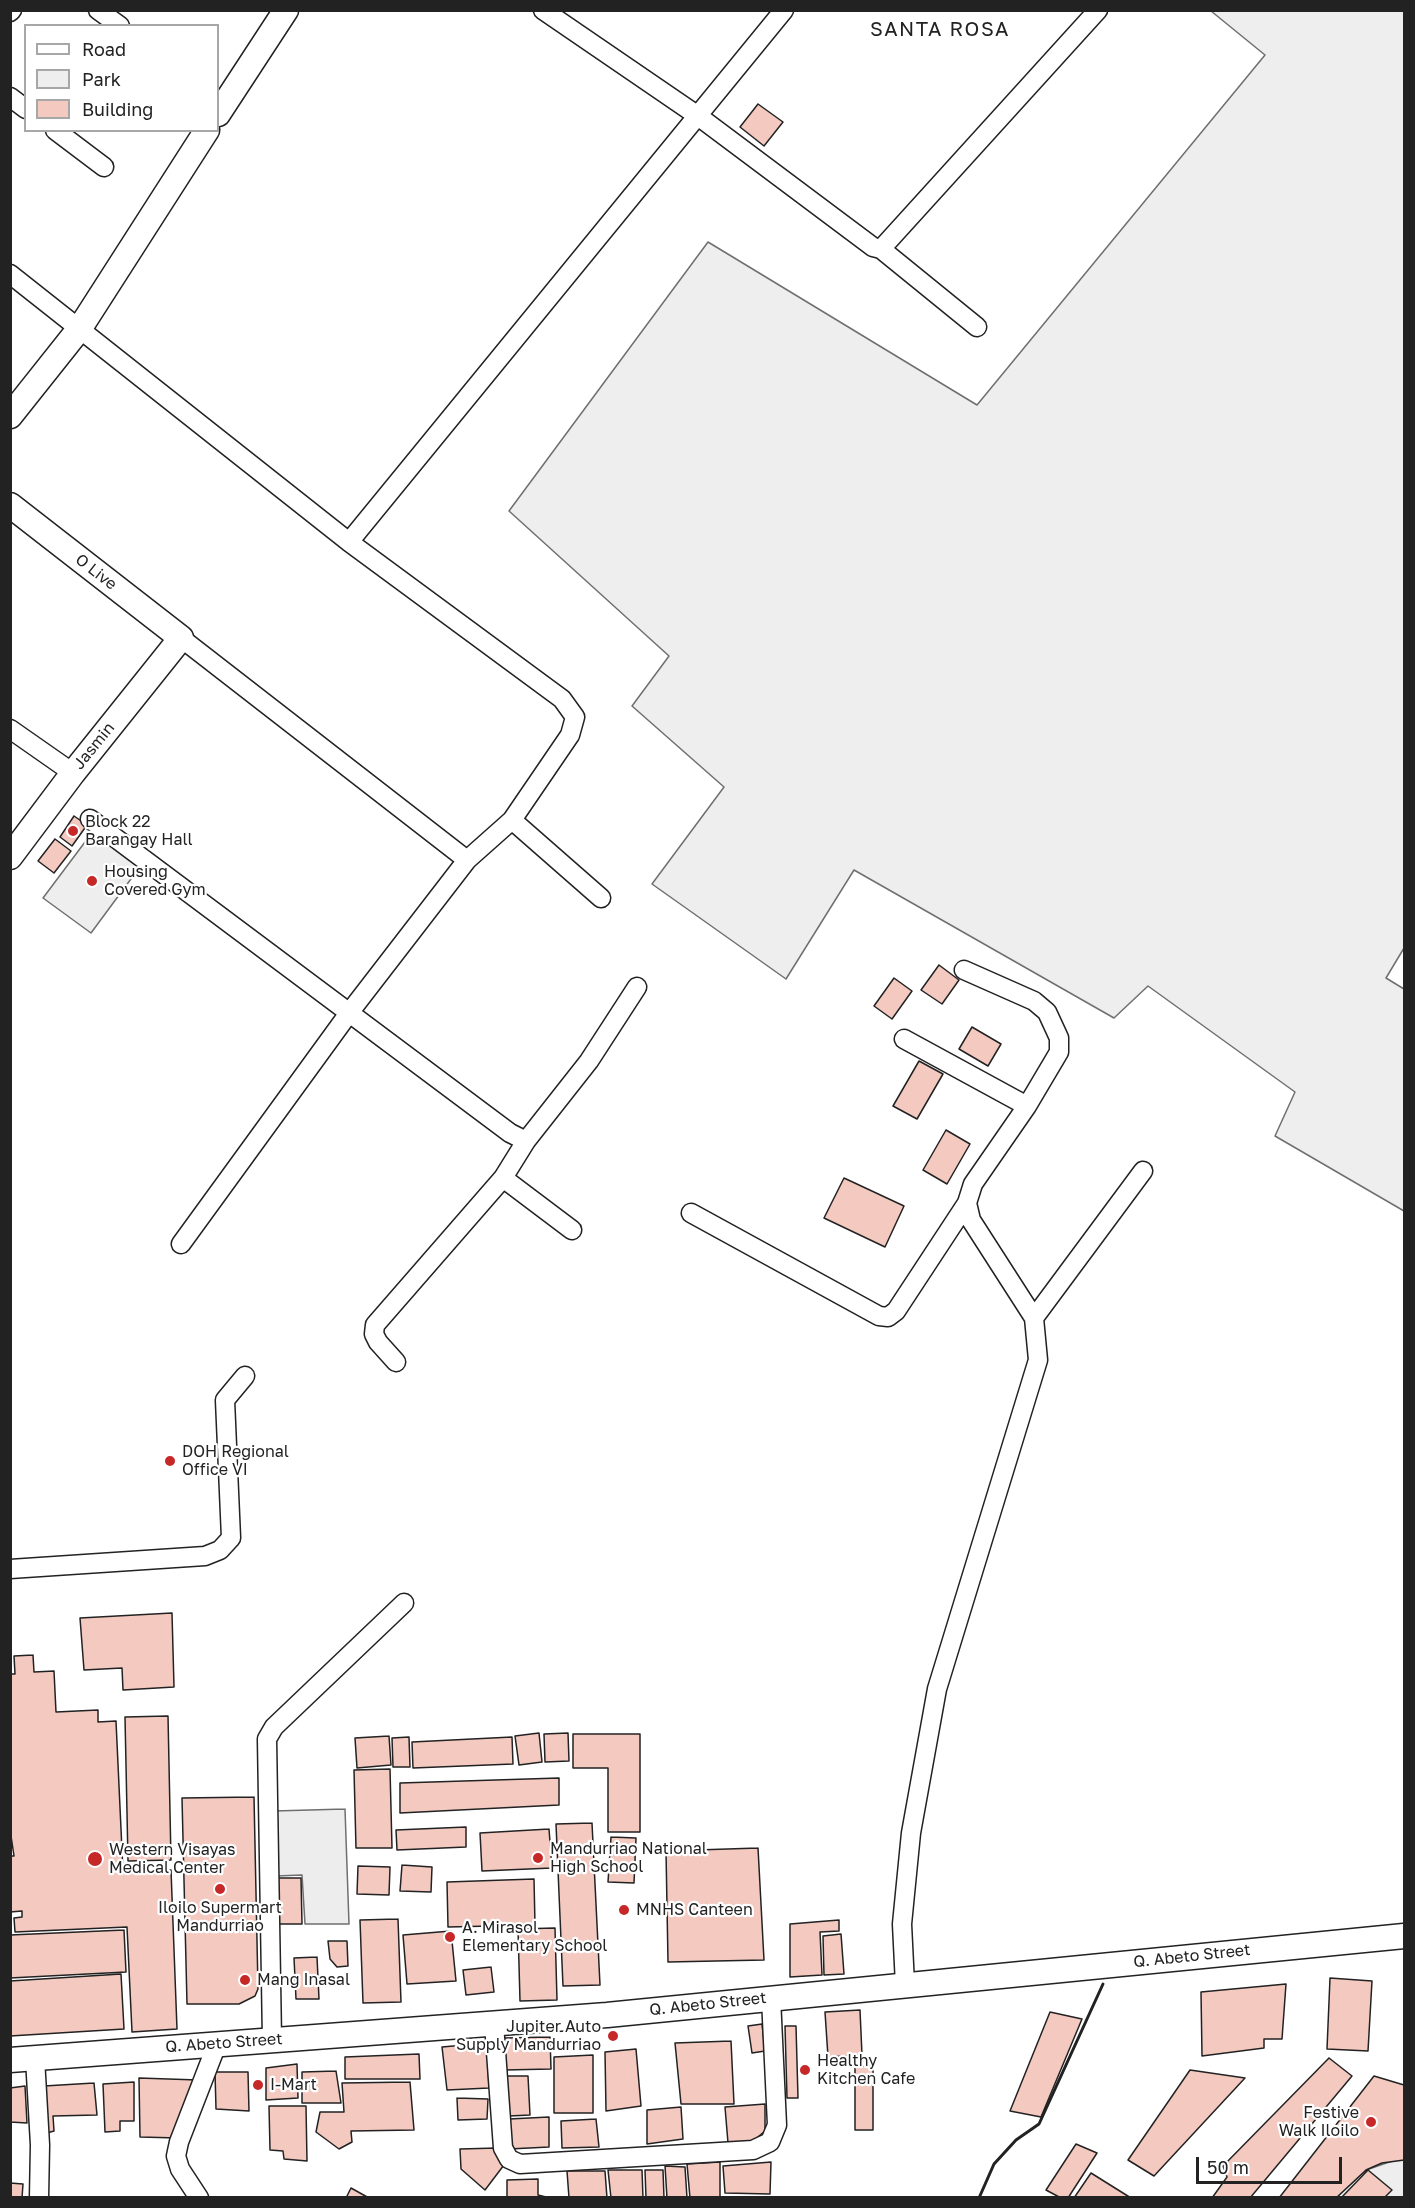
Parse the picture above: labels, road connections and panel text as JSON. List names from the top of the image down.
{
  "streets": {
    "main road": ["O Live", "Jasmin", "Q. Abeto Street"]
  },
  "crossings": [
    ["O Live", "Jasmin"]
  ],
  "districts": ["SANTA ROSA"],
  "places": [
    "Block 22 Barangay Hall",
    "Housing Covered Gym",
    "DOH Regional Office VI",
    "Mandurriao National High School",
    "Western Visayas Medical Center",
    "Iloilo Supermart Mandurriao",
    "MNHS Canteen",
    "A. Mirasol Elementary School",
    "Mang Inasal",
    "Jupiter Auto Supply Mandurriao",
    "Healthy Kitchen Cafe",
    "I-Mart",
    "Festive Walk Iloilo"
  ],
  "legend": ["Road", "Park", "Building"],
  "scale_bar": "50 m"
}
